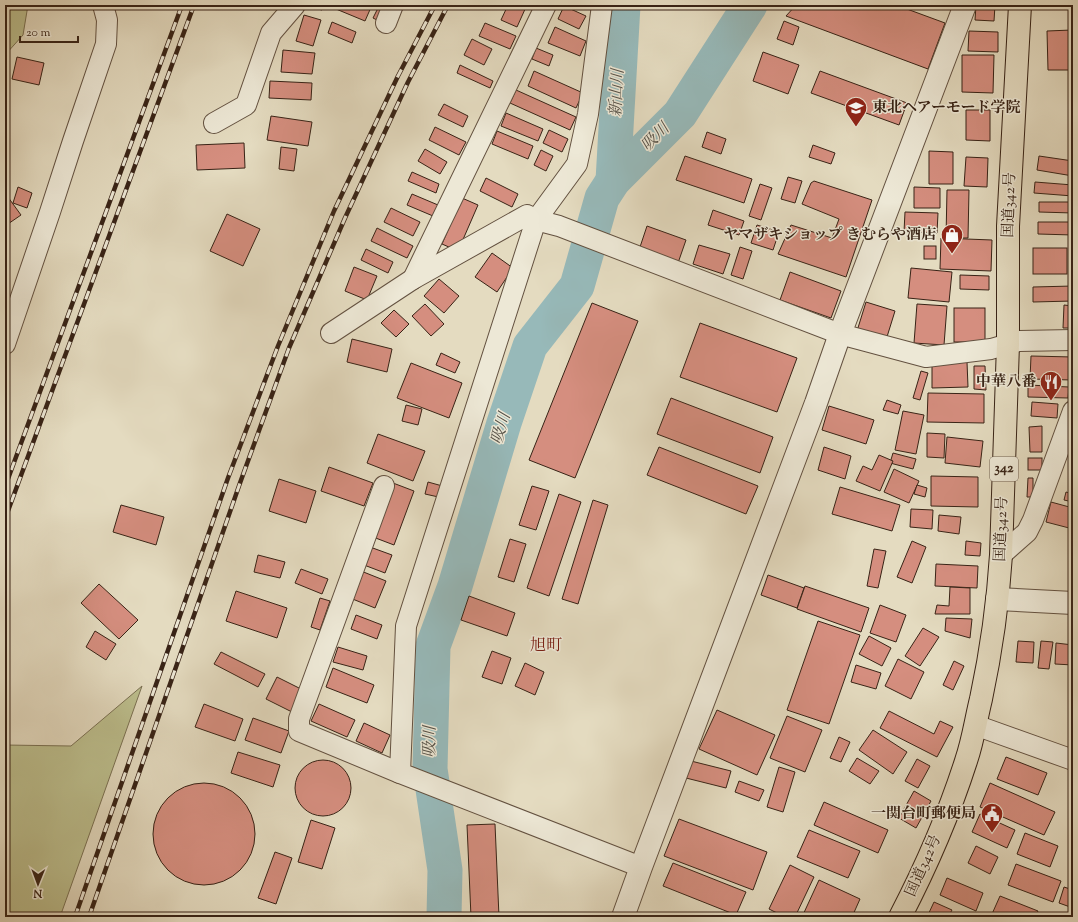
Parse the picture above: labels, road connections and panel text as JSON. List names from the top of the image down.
{
  "streets": {
    "highway": ["国道342号", "342"]
  },
  "districts": ["旭町"],
  "water": ["新山川", "吸川"],
  "places": {
    "school or university": ["東北ヘアーモード学院"],
    "shop": ["ヤマザキショップ きむらや酒店"],
    "restaurant": ["中華八番"],
    "public building": ["一関台町郵便局"]
  },
  "scale_bar": "20 m",
  "north": "bottom"
}
